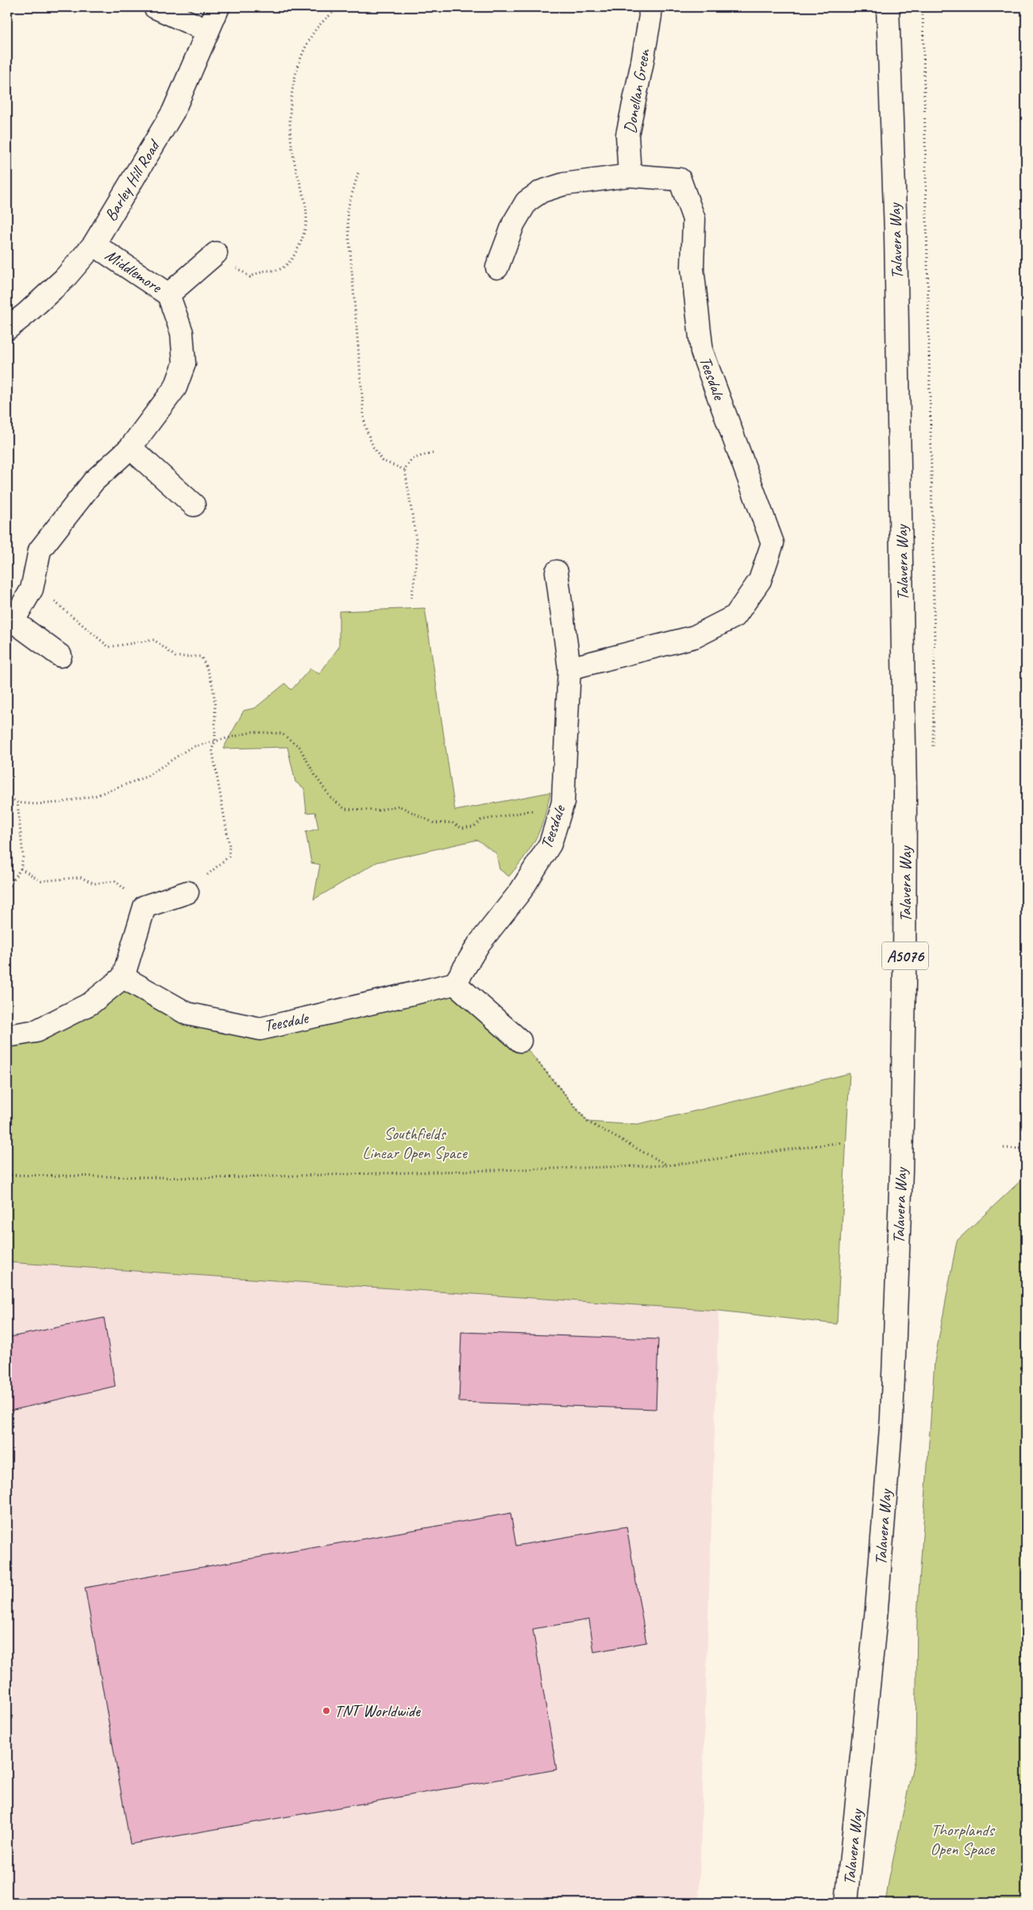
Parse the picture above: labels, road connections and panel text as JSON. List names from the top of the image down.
{
  "streets": {
    "street": [
      "Donellan Green",
      "Barley Hill Road",
      "Talavera Way",
      "Middlemore",
      "Teesdale",
      "A5076"
    ]
  },
  "crossings": [
    ["Donellan Green", "Teesdale"],
    ["Barley Hill Road", "Middlemore"]
  ],
  "parks": ["Southfields Linear Open Space", "Thorplands Open Space"],
  "places": ["TNT Worldwide"]
}
